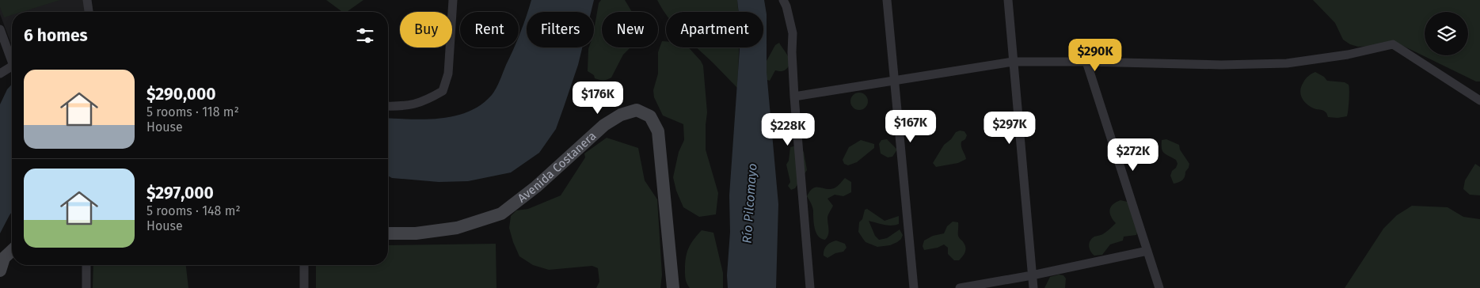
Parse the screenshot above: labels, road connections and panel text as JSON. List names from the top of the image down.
{
  "streets": {
    "street": ["Avenida Costanera"]
  },
  "water": ["Río Pilcomayo"],
  "page": {
    "chip": [
      "Buy",
      "Rent",
      "Filters",
      "New",
      "Apartment"
    ],
    "heading": "6 homes",
    "price": [
      "$290K",
      "$176K",
      "$167K",
      "$297K",
      "$228K",
      "$272K"
    ],
    "list": [
      {
        "name": "$290,000",
        "note": "5 rooms · 118 m² · House"
      },
      {
        "name": "$297,000",
        "note": "5 rooms · 148 m² · House"
      }
    ]
  }
}
